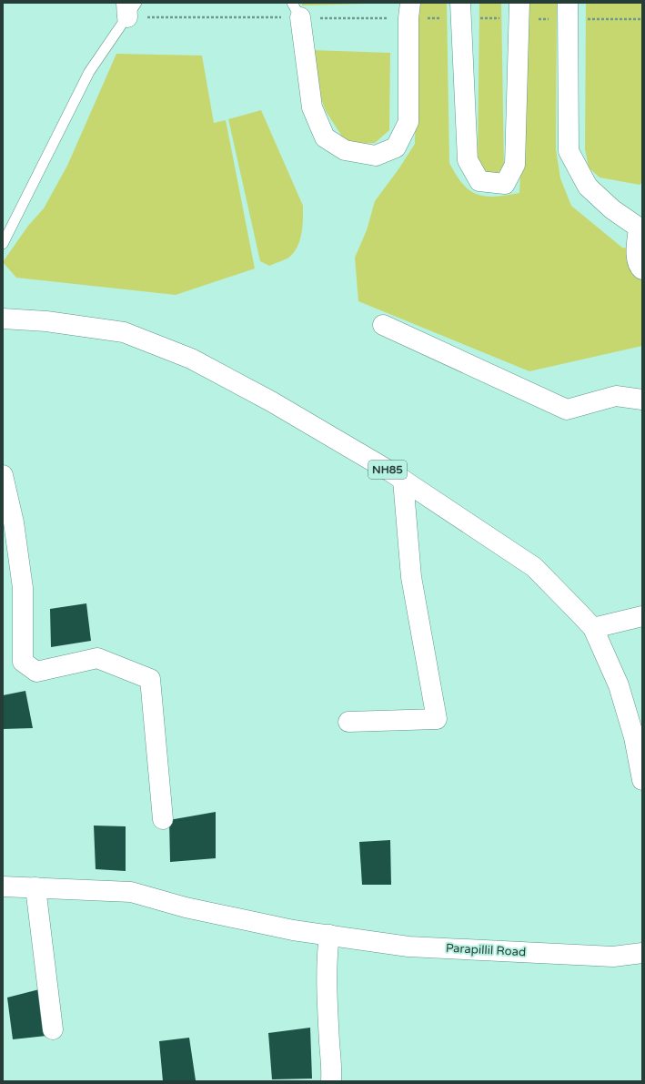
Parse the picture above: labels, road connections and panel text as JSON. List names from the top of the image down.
{
  "streets": {
    "main road": ["NH85", "Parapillil Road"]
  }
}
